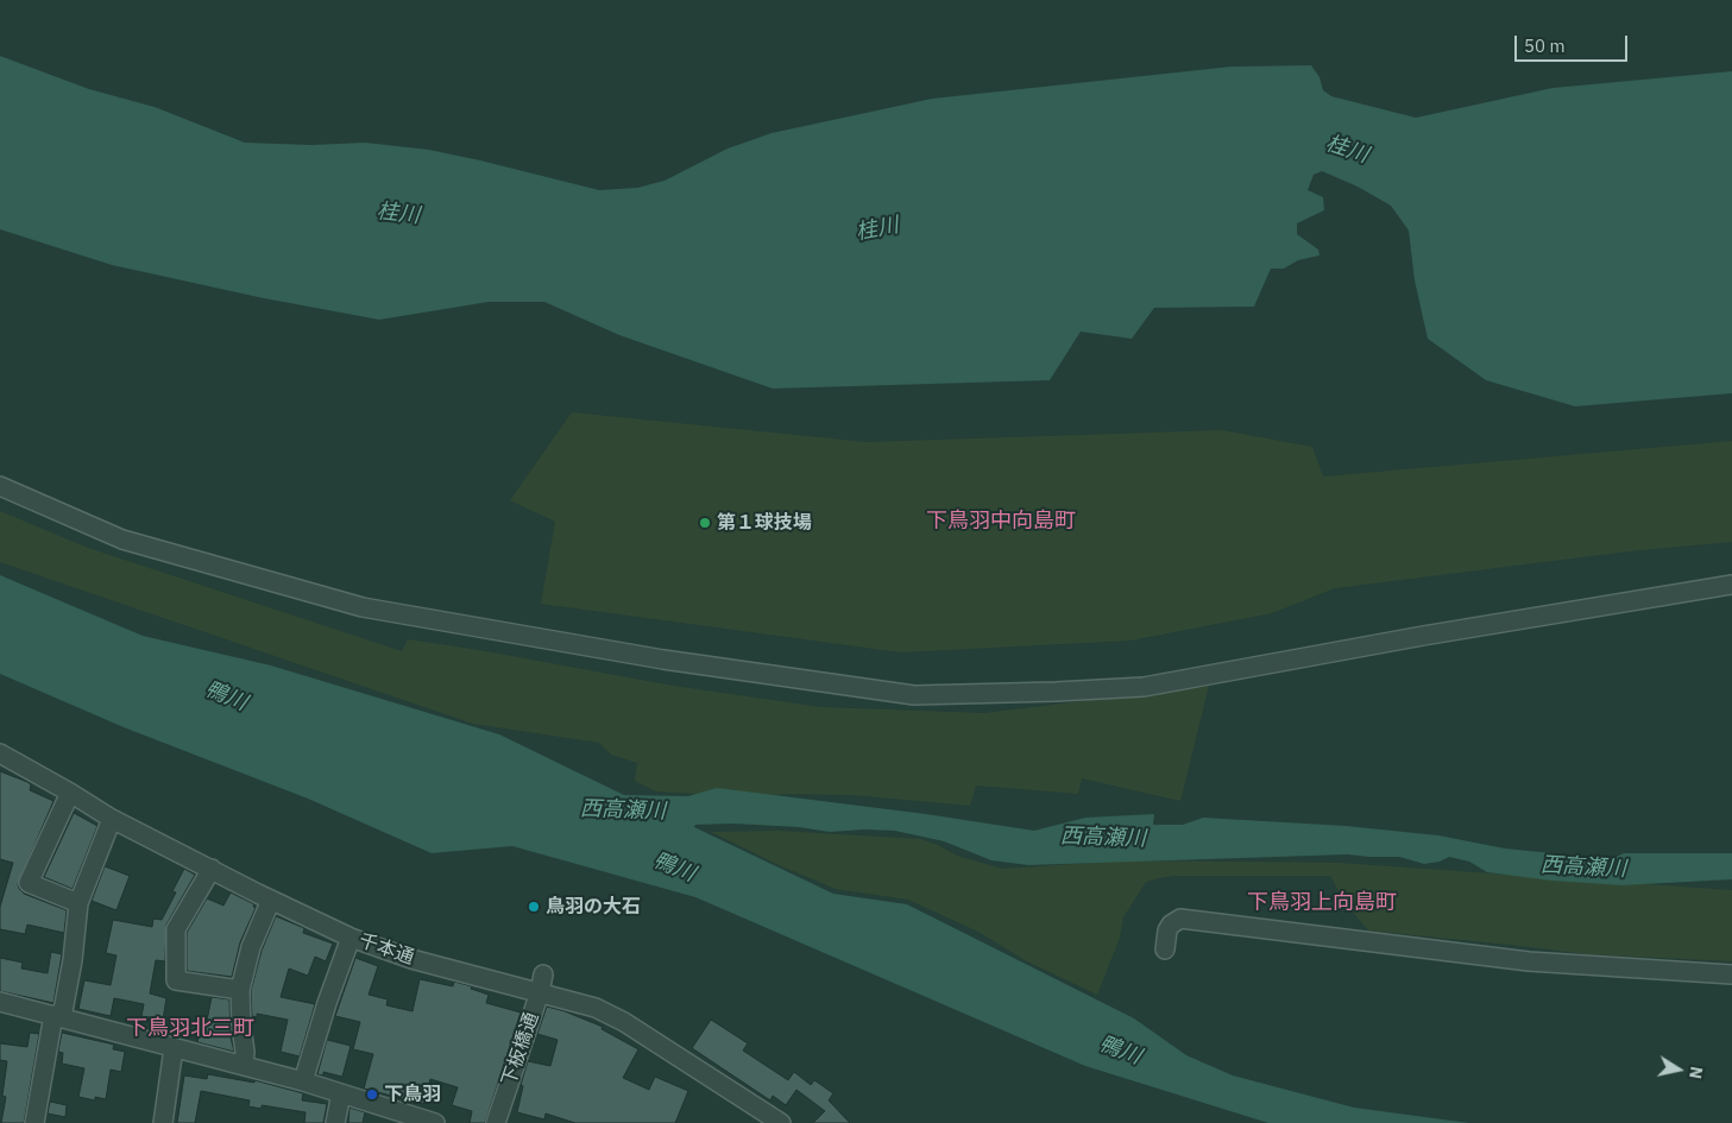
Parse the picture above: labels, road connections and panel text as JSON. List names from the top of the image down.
{
  "streets": {
    "street": ["千本通", "下板橋通"]
  },
  "crossings": [
    ["千本通", "下板橋通"]
  ],
  "districts": ["下鳥羽中向島町", "下鳥羽上向島町", "下鳥羽北三町"],
  "water": ["桂川", "鴨川", "西高瀬川"],
  "places": ["第１球技場", "鳥羽の大石", "下鳥羽"],
  "scale_bar": "50 m",
  "north": "right"
}
